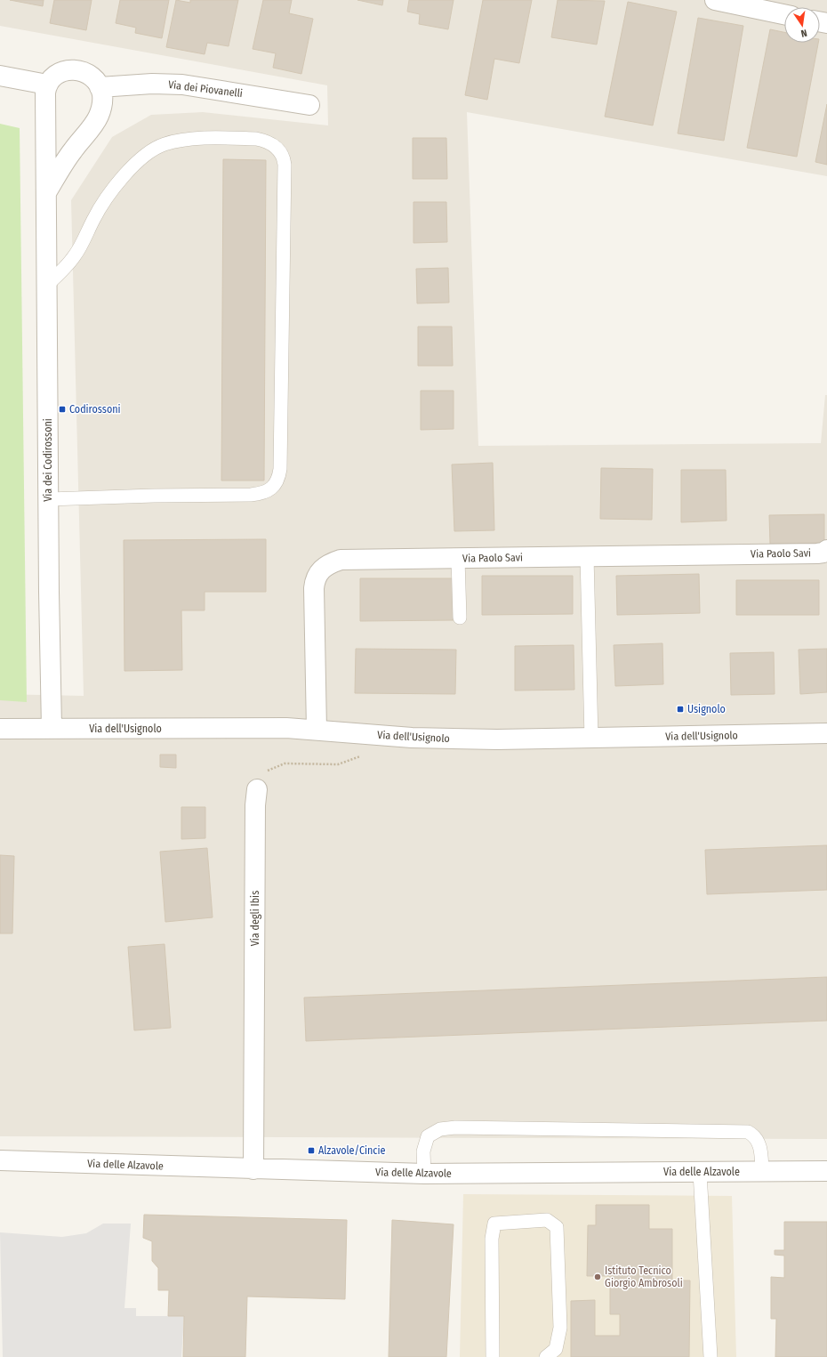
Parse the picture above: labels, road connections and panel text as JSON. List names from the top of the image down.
{
  "streets": {
    "street": [
      "Via dei Piovanelli",
      "Via dei Codirossoni",
      "Via Paolo Savi",
      "Via dell'Usignolo",
      "Via degli Ibis",
      "Via delle Alzavole"
    ]
  },
  "crossings": [
    ["Via dei Codirossoni", "Via dell'Usignolo"],
    ["Via Paolo Savi", "Via dell'Usignolo"],
    ["Via degli Ibis", "Via delle Alzavole"]
  ],
  "places": {
    "transit": ["Codirossoni", "Usignolo", "Alzavole/Cincie"],
    "other": ["Istituto Tecnico Giorgio Ambrosoli"]
  },
  "north": "bottom"
}
